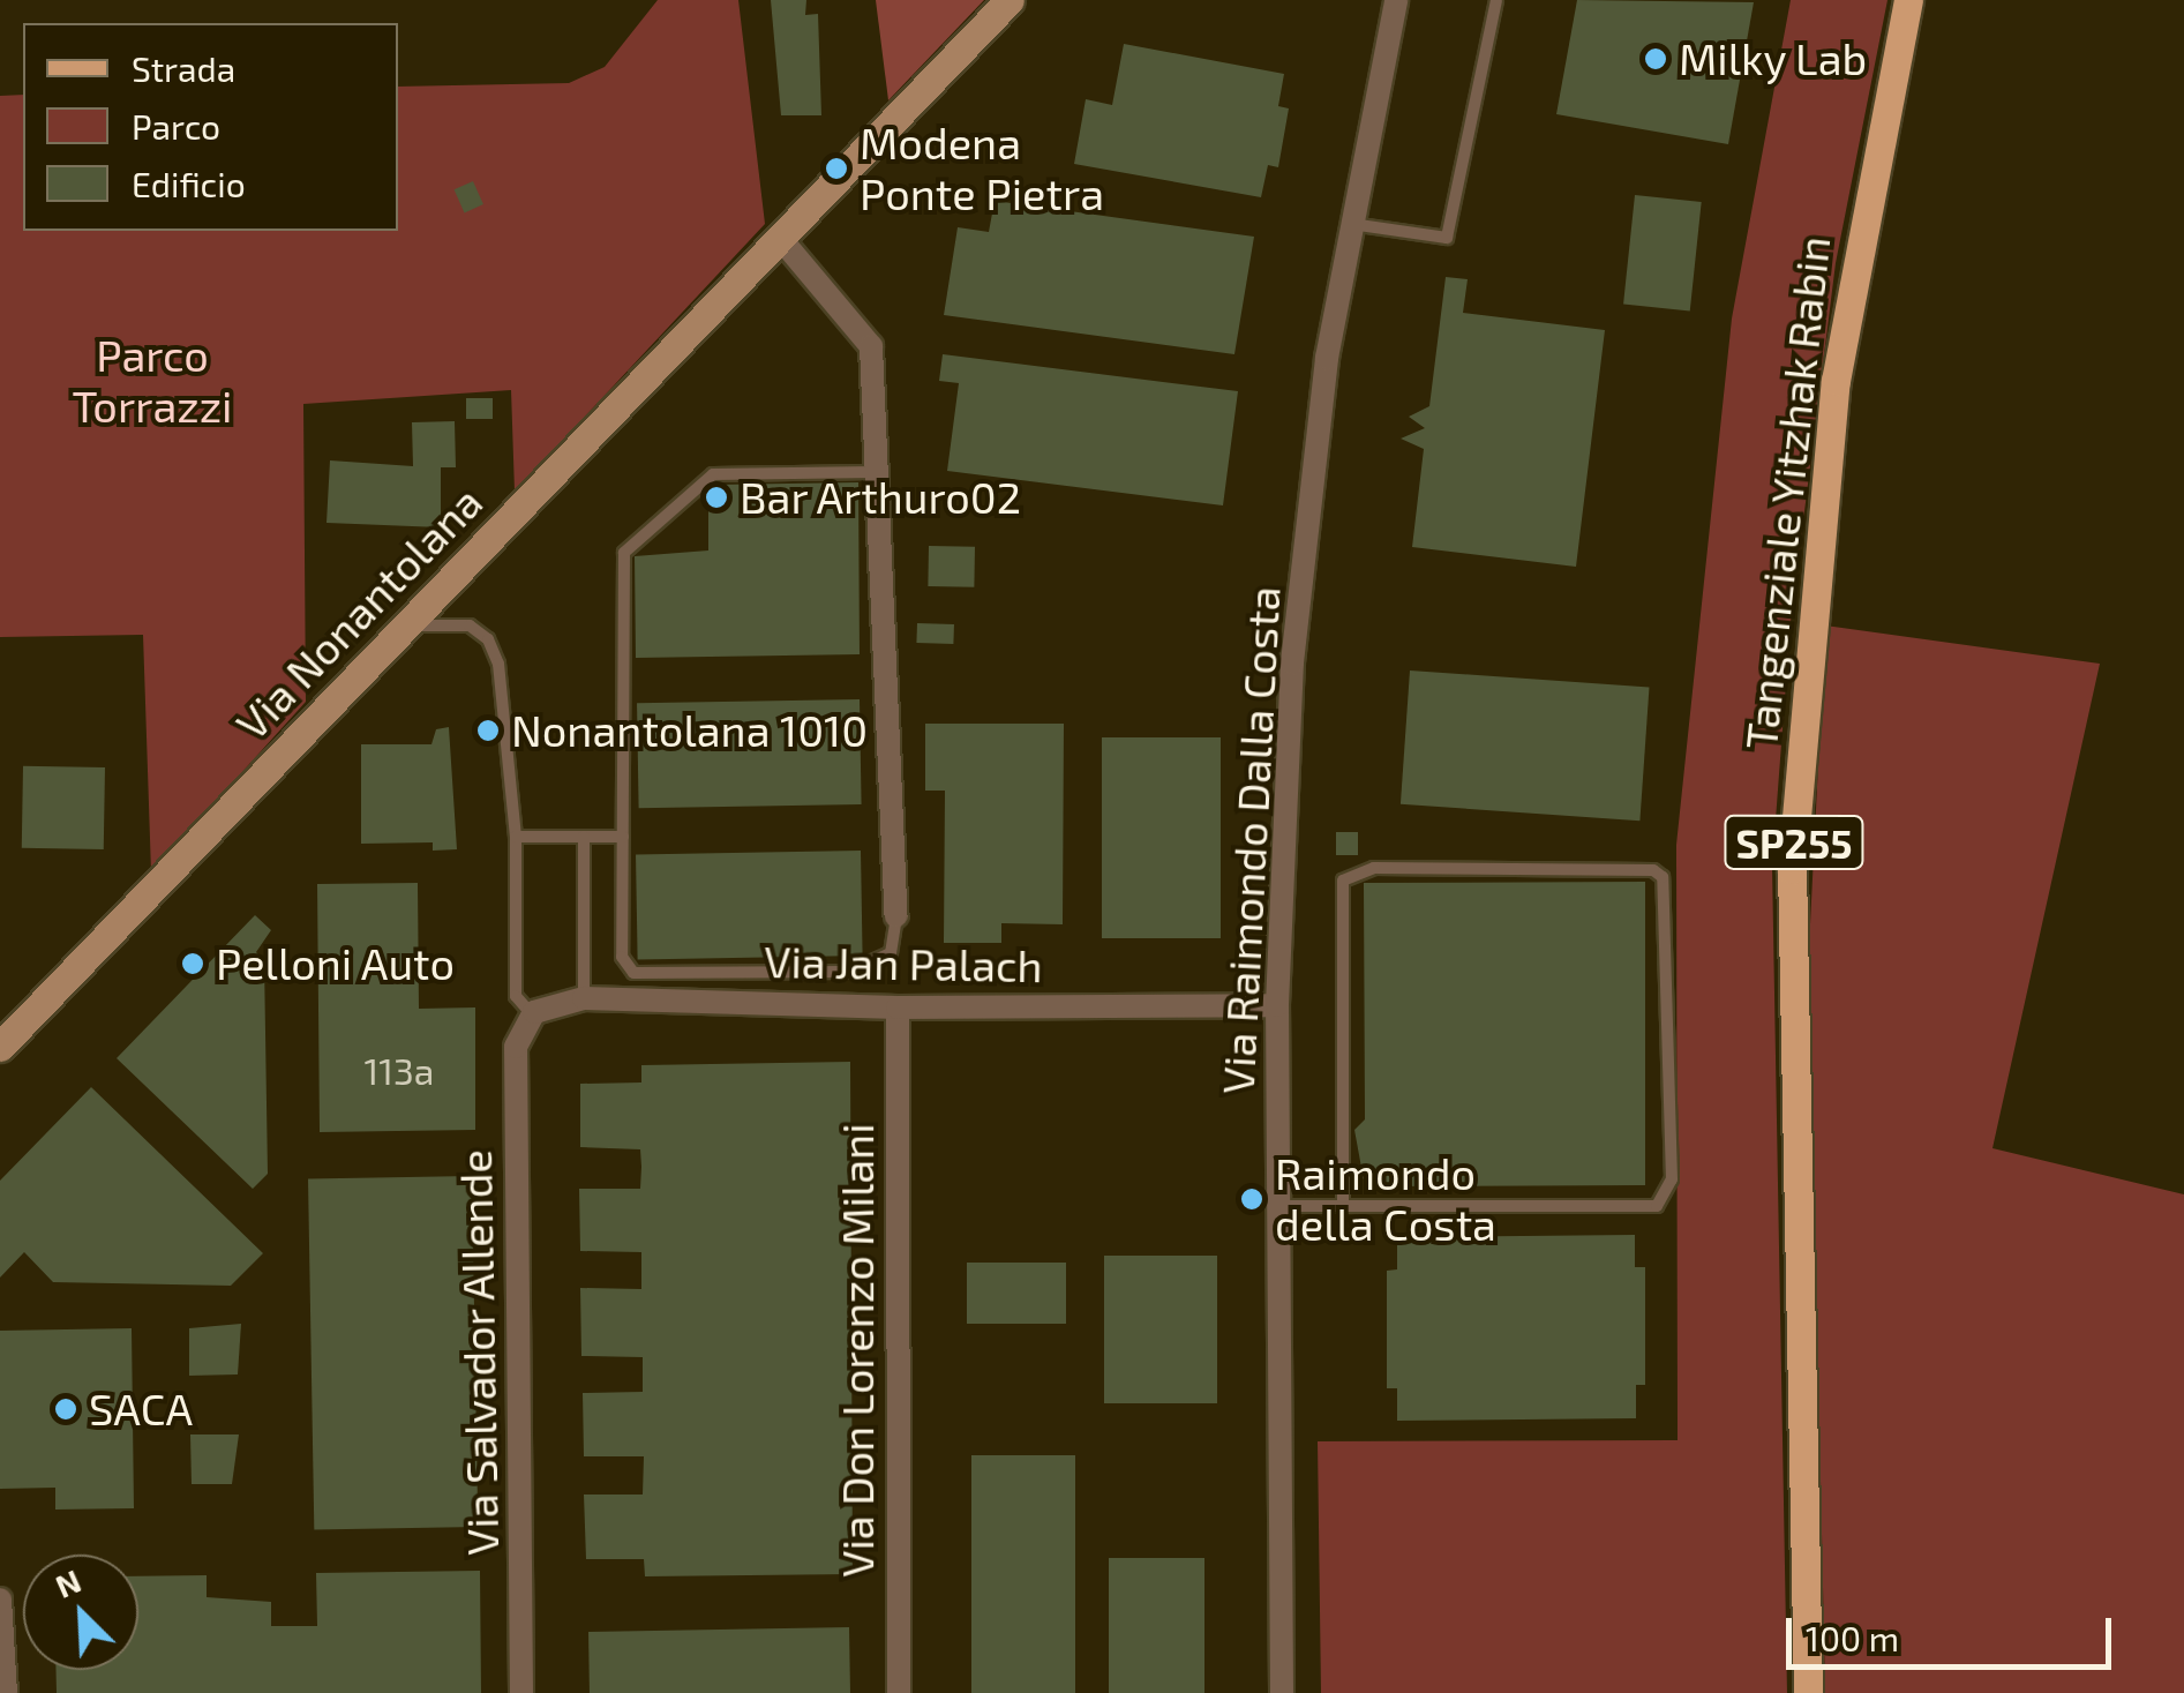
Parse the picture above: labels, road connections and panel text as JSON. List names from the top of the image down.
{
  "streets": {
    "main road": ["Tangenziale Yitzhak Rabin", "Via Nonantolana", "SP255"],
    "street": [
      "Via Raimondo Dalla Costa",
      "Via Jan Palach",
      "Via Don Lorenzo Milani",
      "Via Salvador Allende"
    ]
  },
  "crossings": [
    ["Via Raimondo Dalla Costa", "Via Jan Palach"],
    ["Via Jan Palach", "Via Don Lorenzo Milani"],
    ["Via Jan Palach", "Via Salvador Allende"]
  ],
  "parks": ["Parco Torrazzi"],
  "places": [
    "Milky Lab",
    "Modena Ponte Pietra",
    "Bar Arthuro02",
    "Nonantolana 1010",
    "Pelloni Auto",
    "Raimondo della Costa",
    "SACA"
  ],
  "house_numbers": ["113a"],
  "legend": ["Strada", "Parco", "Edificio"],
  "scale_bar": "100 m",
  "north": "top left"
}
